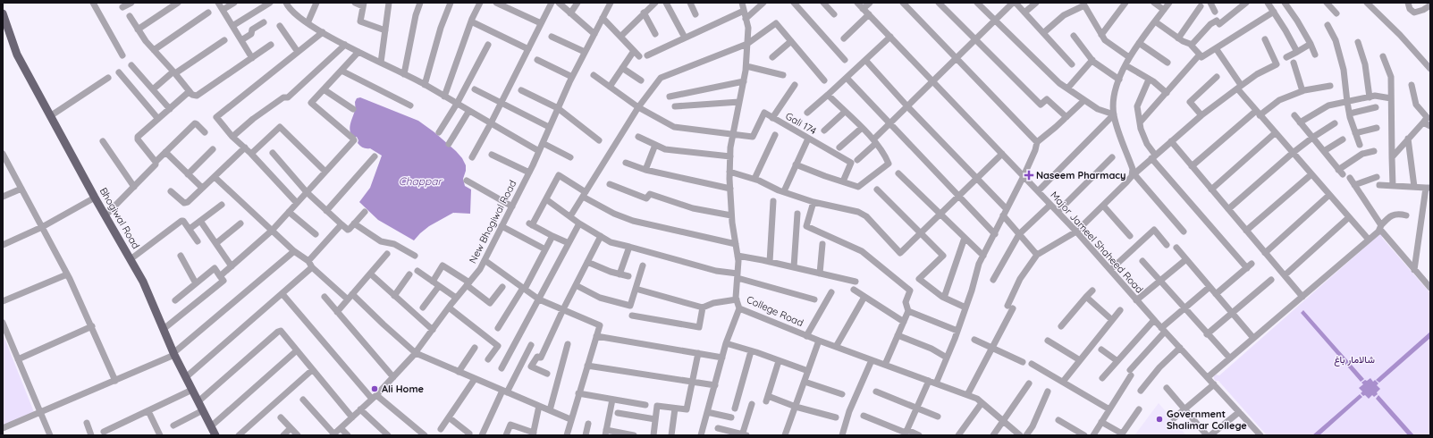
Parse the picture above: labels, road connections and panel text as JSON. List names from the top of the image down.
{
  "streets": {
    "main road": ["Bhogiwal Road"],
    "street": [
      "Gali 174",
      "New Bhogiwal Road",
      "Major Jameel Shaheed Road",
      "College Road"
    ]
  },
  "crossings": [
    ["Gali 174", "College Road"]
  ],
  "water": ["Chappar"],
  "parks": ["شالامار باغ"],
  "places": {
    "health": ["Naseem Pharmacy"],
    "other": ["Ali Home", "Government Shalimar College"]
  }
}
